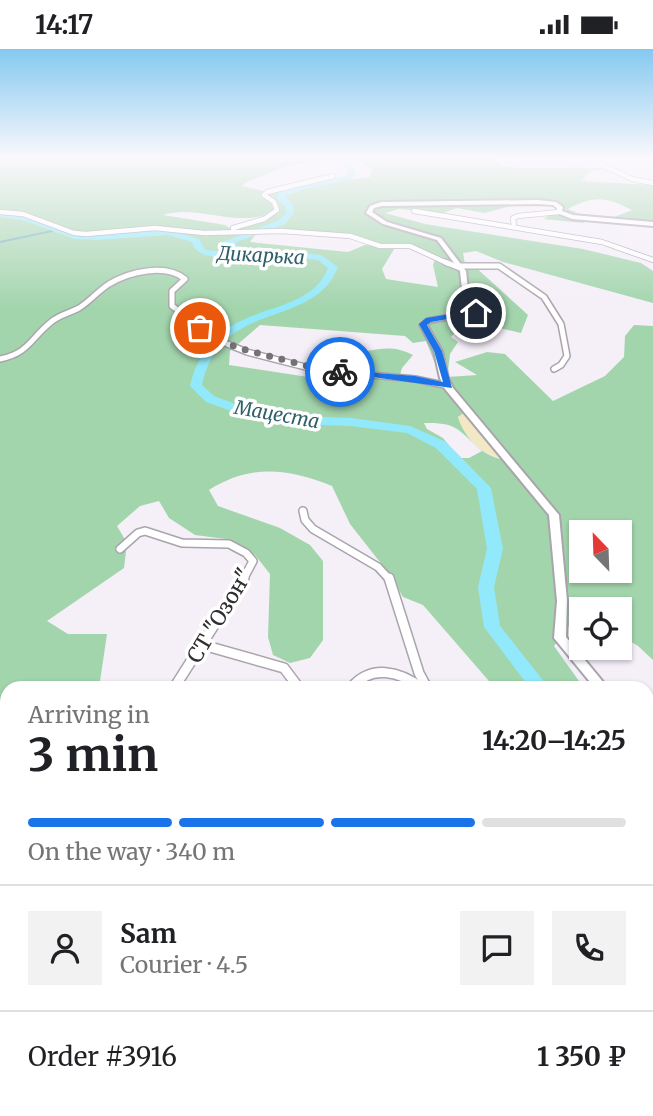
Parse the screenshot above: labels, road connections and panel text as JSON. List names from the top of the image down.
{
  "streets": {
    "street": ["СТ \"Озон\""]
  },
  "water": ["Дикарька", "Мацеста"],
  "north": "top left",
  "page": {
    "status": "14:17",
    "heading": ["3 min", "Arriving in", "14:20–14:25"],
    "panel": [
      "Sam",
      "Courier · 4.5",
      "Order #3916",
      "1 350 ₽"
    ],
    "bar": "On the way · 340 m"
  }
}
